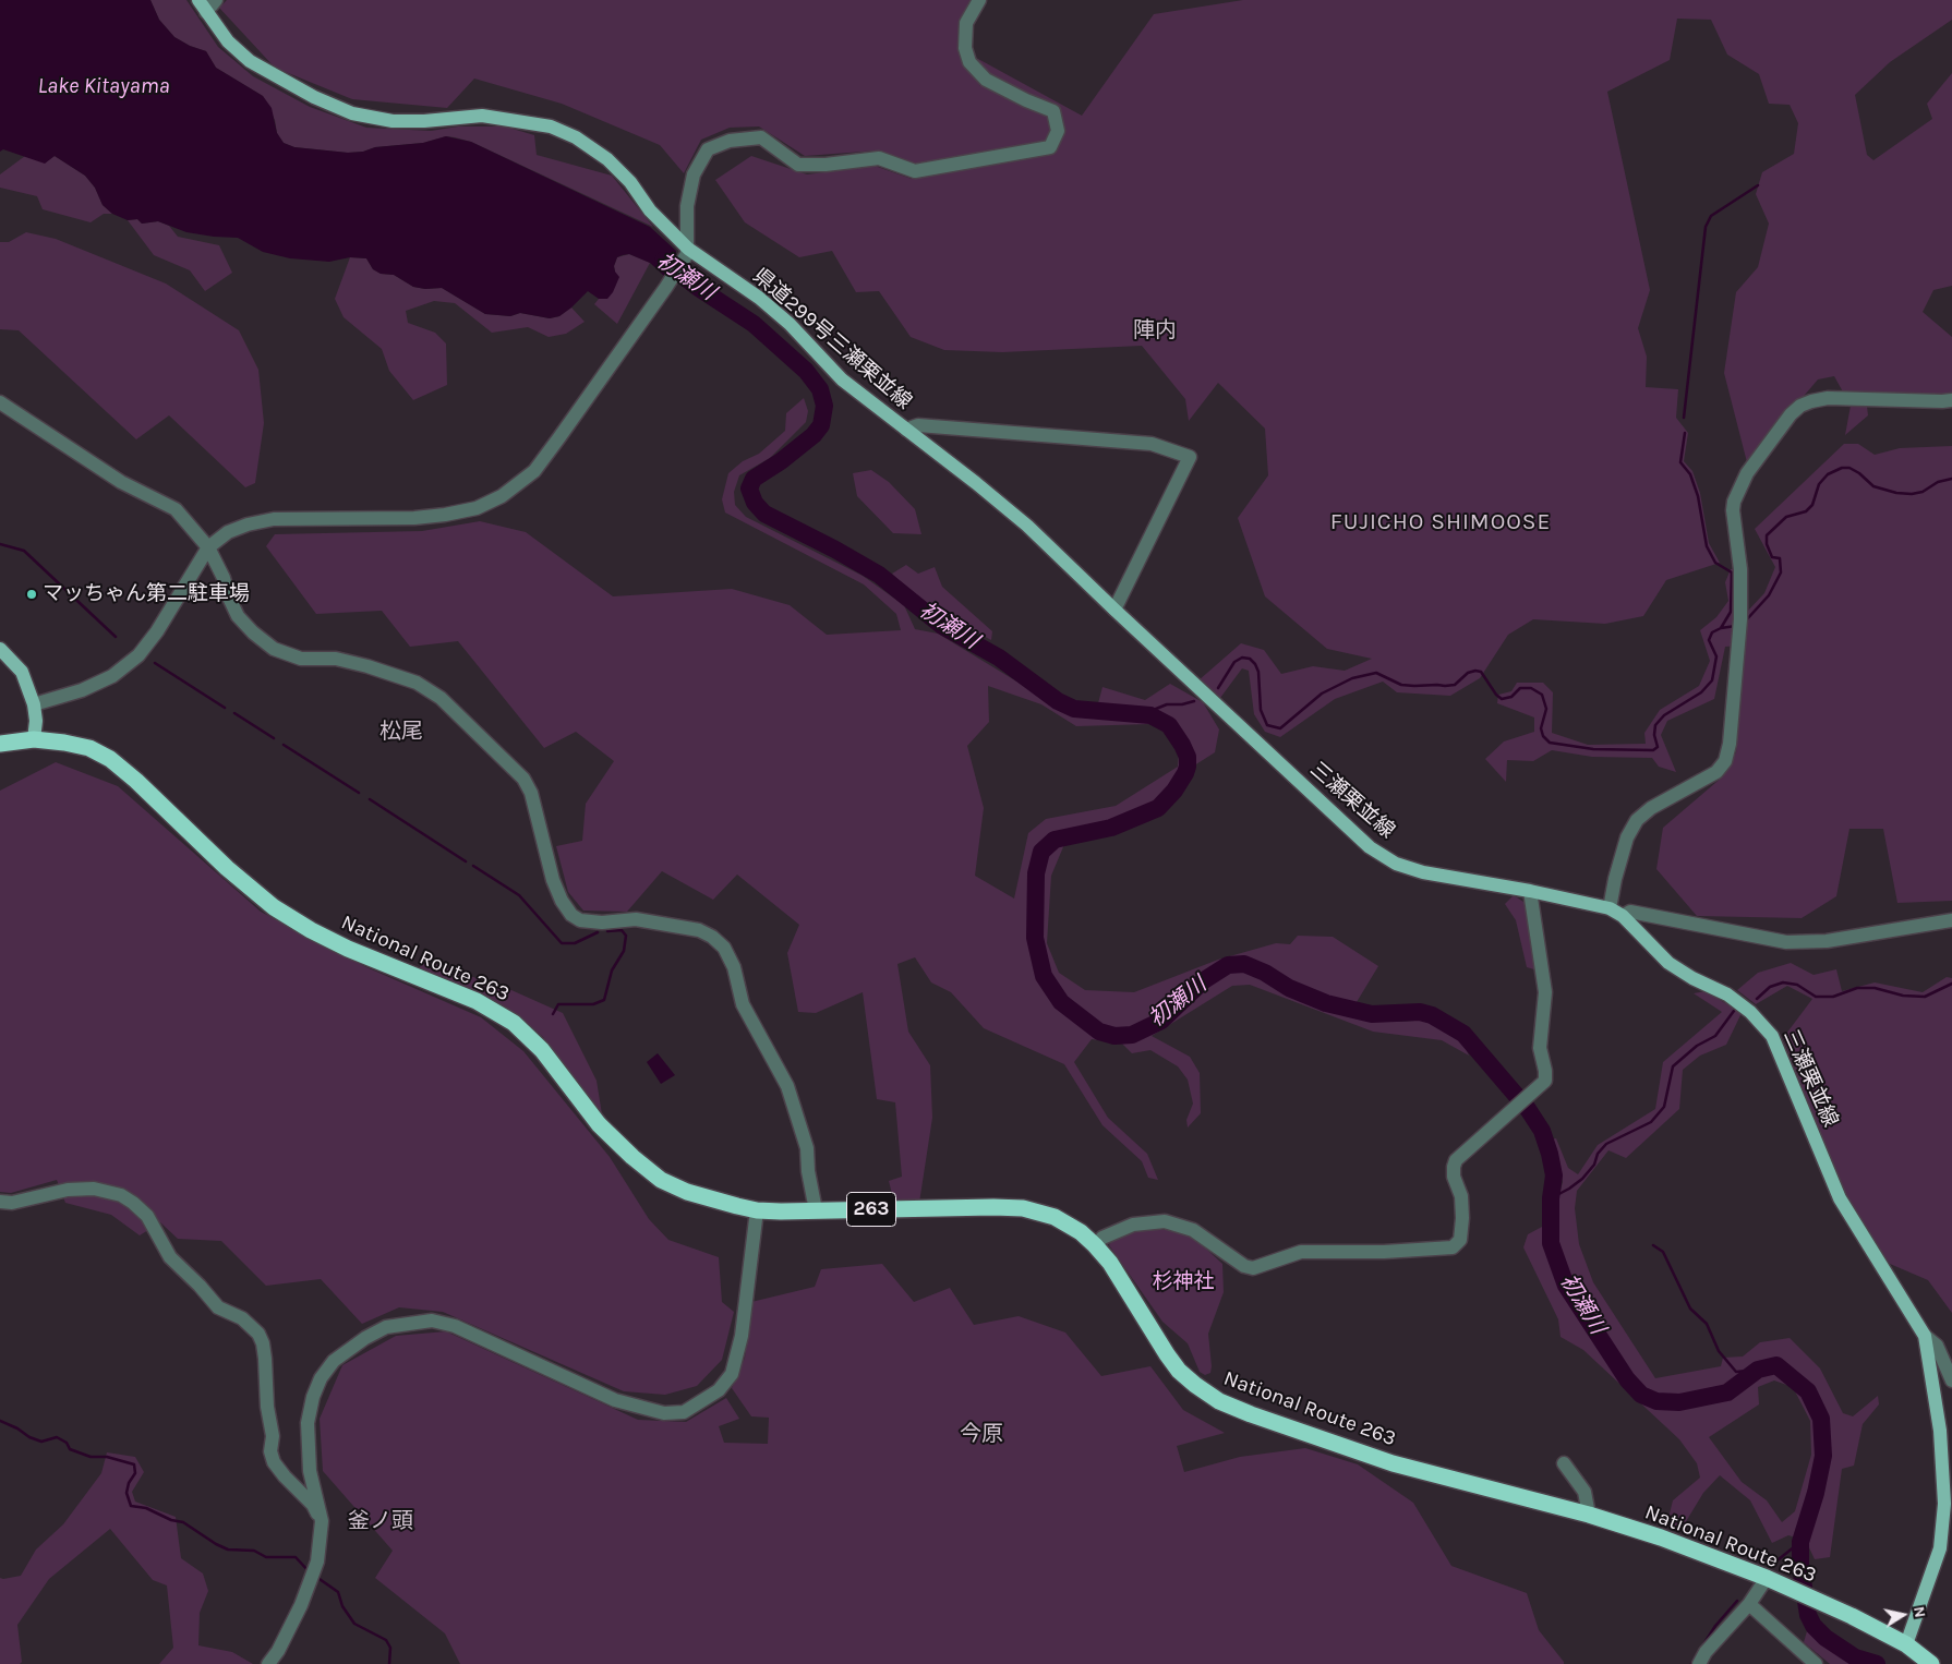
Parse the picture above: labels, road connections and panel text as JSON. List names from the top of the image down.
{
  "streets": {
    "highway": ["National Route 263", "263"],
    "main road": ["県道299号三瀬栗並線", "三瀬栗並線"]
  },
  "crossings": [
    ["県道299号三瀬栗並線", "三瀬栗並線"],
    ["三瀬栗並線", "National Route 263"]
  ],
  "districts": [
    "陣内",
    "FUJICHO SHIMOOSE",
    "松尾",
    "今原",
    "釜ノ頭"
  ],
  "water": ["Lake Kitayama", "初瀬川"],
  "parks": ["杉神社"],
  "places": ["マッちゃん第二駐車場"],
  "north": "right"
}
